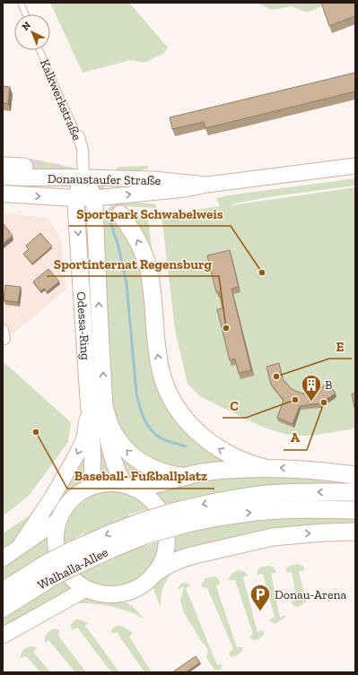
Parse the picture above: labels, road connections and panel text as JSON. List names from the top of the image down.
{
  "streets": {
    "highway": ["Walhalla-Allee"],
    "main road": ["Donaustaufer Straße", "Odessa-Ring"],
    "street": ["Kalkwerkstraße"]
  },
  "crossings": [
    ["Kalkwerkstraße", "Donaustaufer Straße"],
    ["Kalkwerkstraße", "Odessa-Ring"],
    ["Donaustaufer Straße", "Odessa-Ring"]
  ],
  "places": {
    "other": [
      "Sportpark Schwabelweis",
      "Sportinternat Regensburg",
      "E",
      "C",
      "A",
      "Baseball- Fußballplatz"
    ],
    "building": ["B"],
    "parking": ["Donau-Arena"]
  },
  "north": "top left"
}
